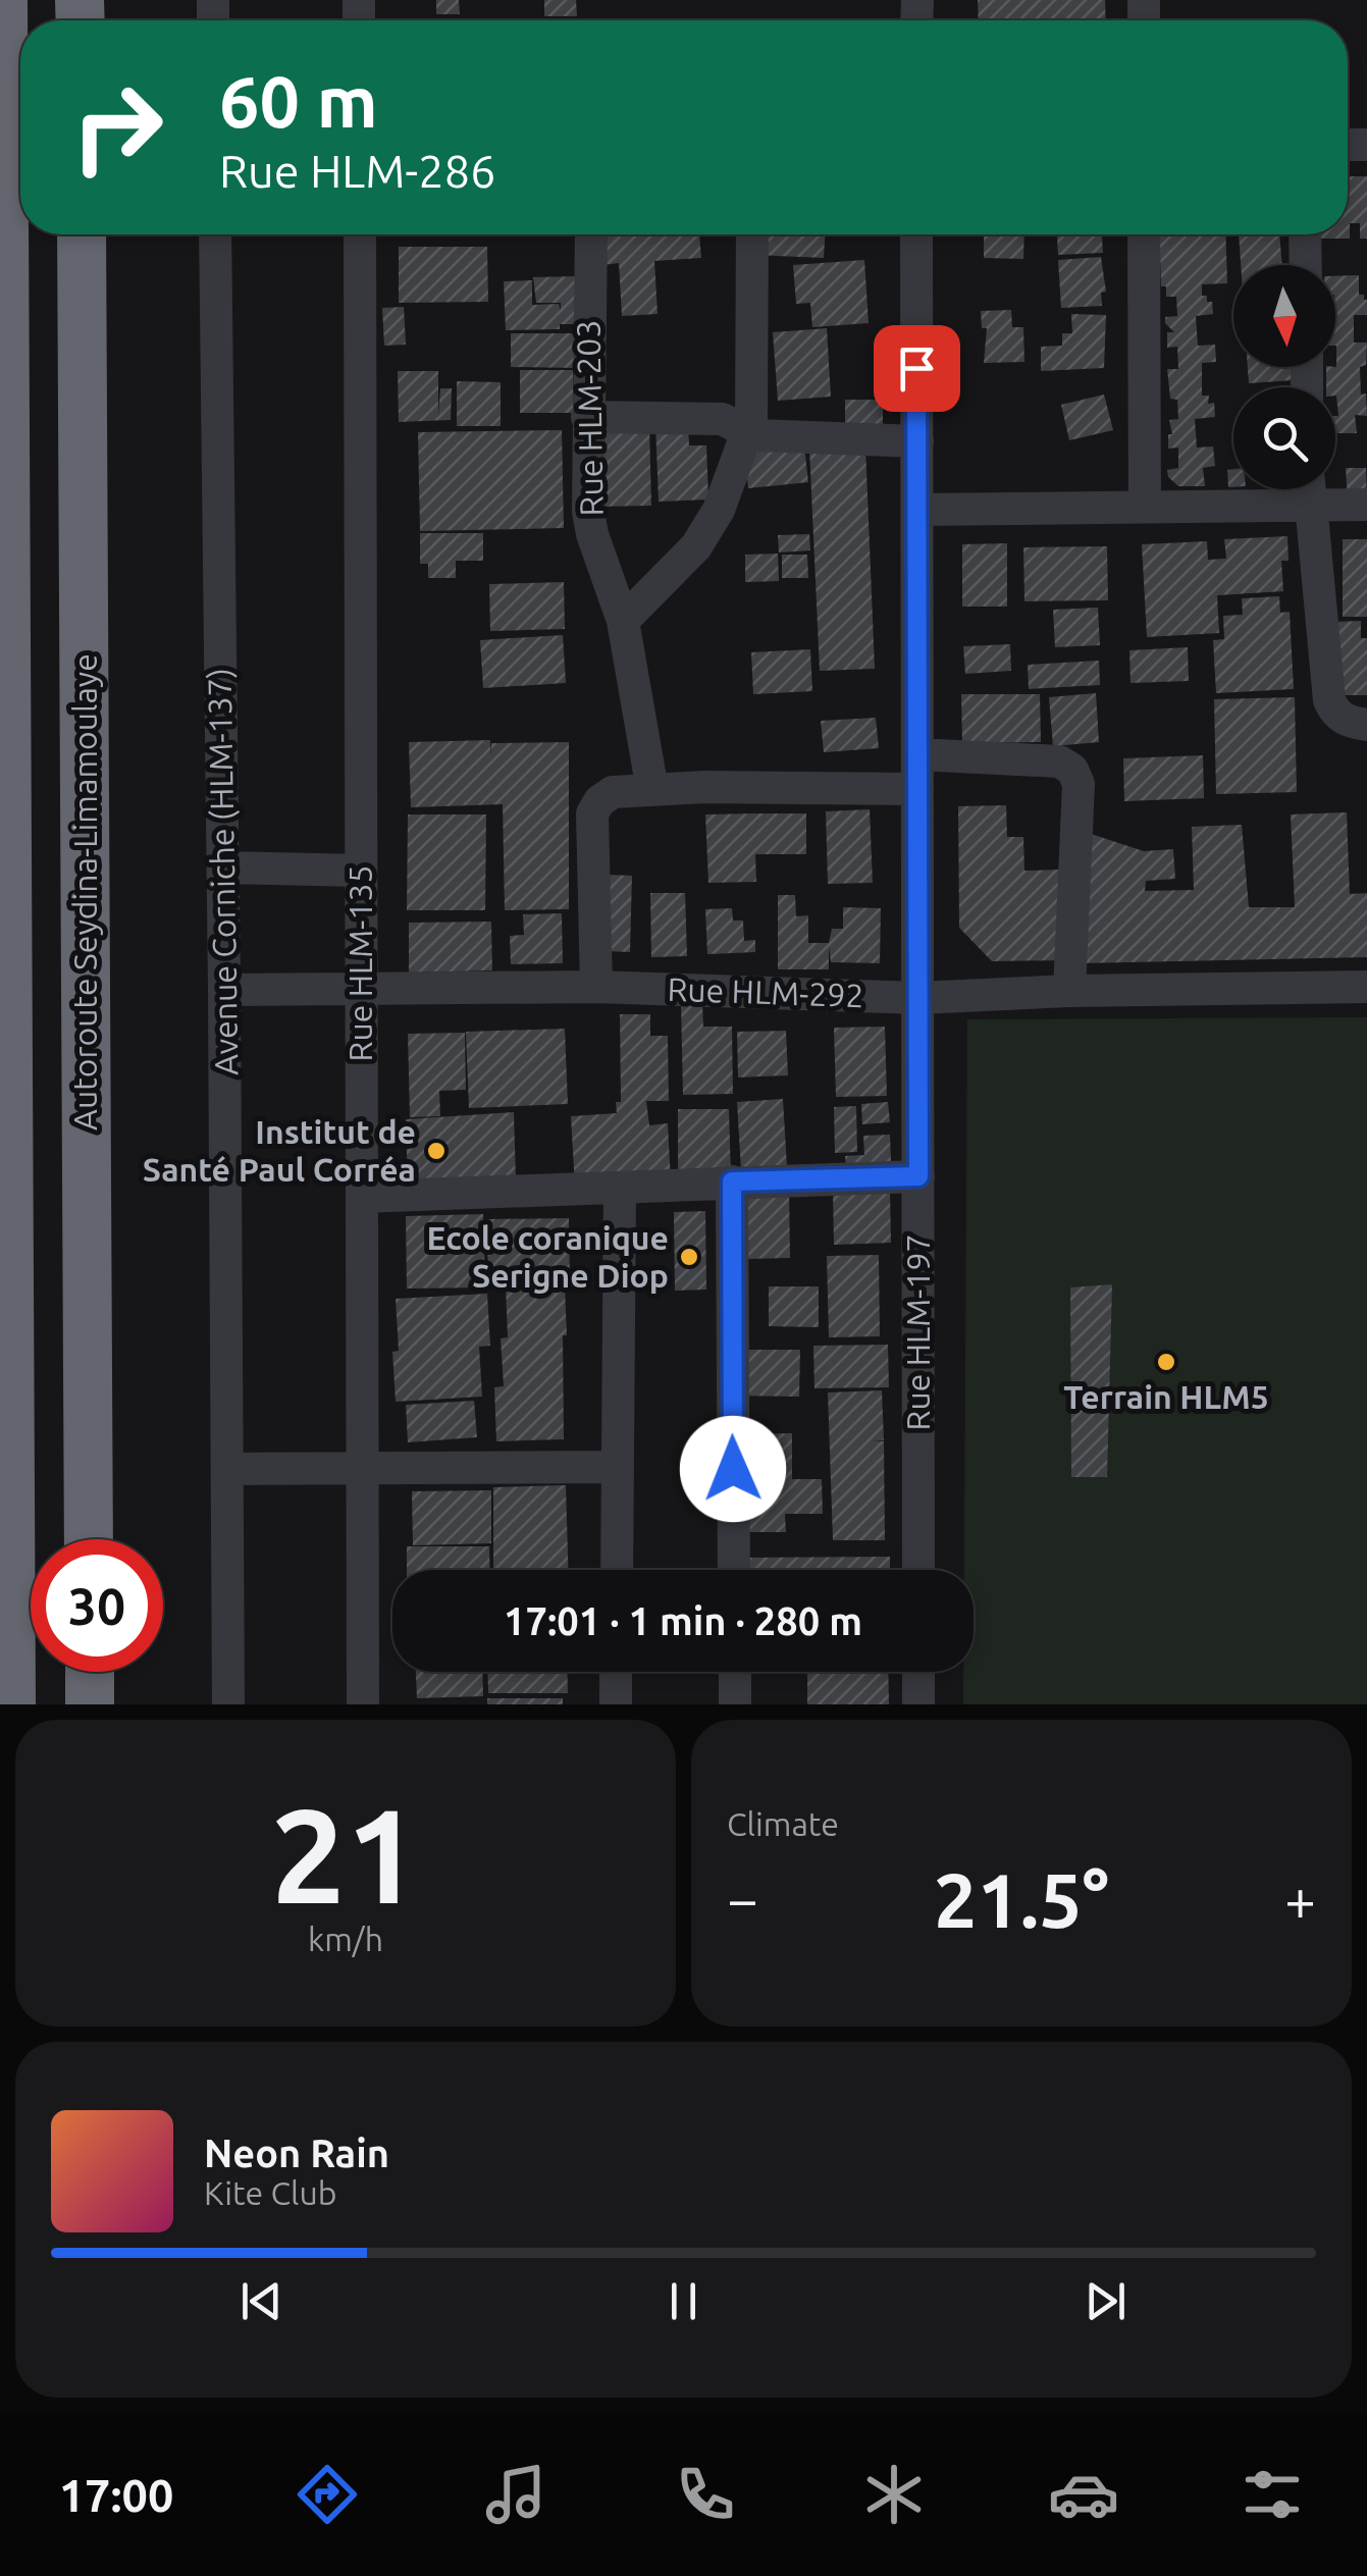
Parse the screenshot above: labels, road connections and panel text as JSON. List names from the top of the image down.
{
  "streets": {
    "highway": ["Autoroute Seydina-Limamoulaye"],
    "street": [
      "Rue HLM-203",
      "Avenue Corniche (HLM-137)",
      "Rue HLM-135",
      "Rue HLM-292",
      "Rue HLM-197"
    ]
  },
  "crossings": [
    ["Avenue Corniche (HLM-137)", "Rue HLM-292"],
    ["Rue HLM-135", "Rue HLM-292"],
    ["Rue HLM-292", "Rue HLM-197"]
  ],
  "places": ["Institut de Santé Paul Corréa", "Ecole coranique Serigne Diop", "Terrain HLM5"],
  "north": "bottom",
  "page": {
    "turn": ["60 m", "Rue HLM-286"],
    "limit": "30",
    "trip": "17:01 · 1 min · 280 m",
    "tile": [
      ["21", "km/h"],
      "Climate"
    ],
    "heat": ["−", "21.5°", "+"],
    "song": ["Neon Rain", "Kite Club"],
    "tabs": "17:00"
  }
}
